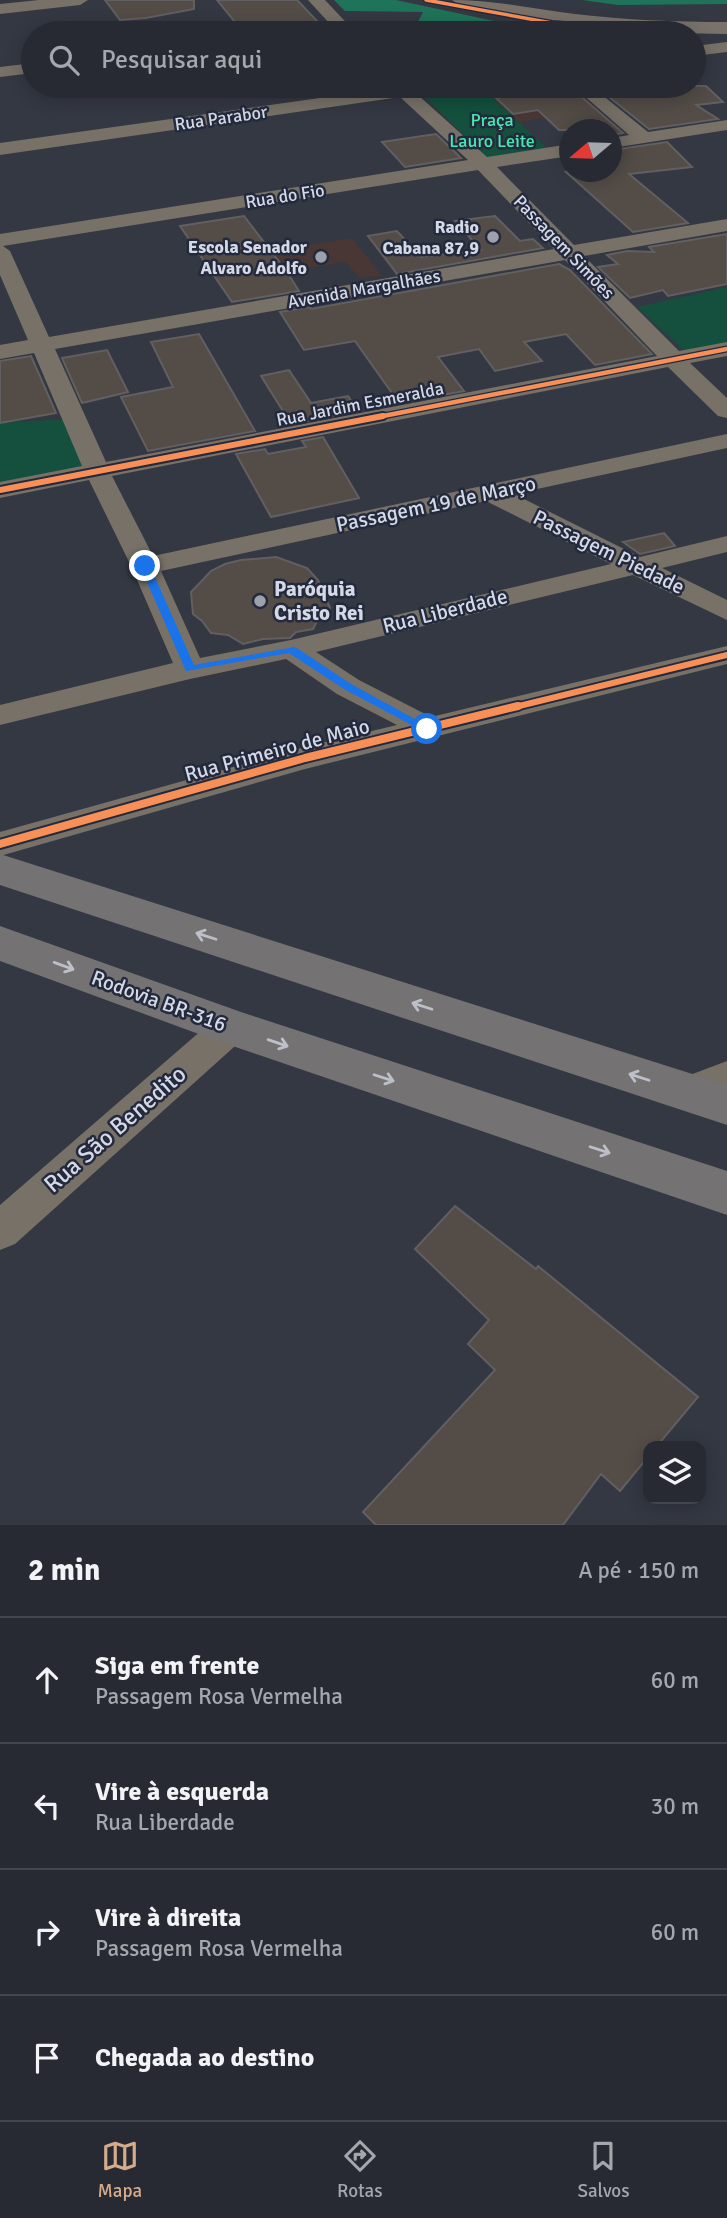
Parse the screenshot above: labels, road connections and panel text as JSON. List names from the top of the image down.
{
  "streets": {
    "highway": ["Rodovia BR-316"],
    "street": [
      "Rua Parabor",
      "Rua do Fio",
      "Passagem Simões",
      "Avenida Margalhães",
      "Rua Jardim Esmeralda",
      "Passagem 19 de Março",
      "Passagem Piedade",
      "Rua Liberdade",
      "Rua Primeiro de Maio",
      "Rua São Benedito"
    ]
  },
  "crossings": [
    ["Rua do Fio", "Passagem Simões"],
    ["Passagem Simões", "Avenida Margalhães"],
    ["Passagem Simões", "Rua Jardim Esmeralda"],
    ["Passagem 19 de Março", "Passagem Piedade"],
    ["Passagem Piedade", "Rua Liberdade"],
    ["Rodovia BR-316", "Rua São Benedito"]
  ],
  "parks": ["Praça Lauro Leite"],
  "places": ["Radio Cabana 87,9", "Escola Senador Alvaro Adolfo", "Paróquia Cristo Rei"],
  "north": "left",
  "page": {
    "search": "Pesquisar aqui",
    "heading": ["2 min", "A pé · 150 m"],
    "list": [
      ["Siga em frente", "Passagem Rosa Vermelha", "60 m"],
      ["Vire à esquerda", "Rua Liberdade", "30 m"],
      ["Vire à direita", "Passagem Rosa Vermelha", "60 m"],
      "Chegada ao destino"
    ],
    "nav": ["Mapa", "Rotas", "Salvos"]
  }
}
